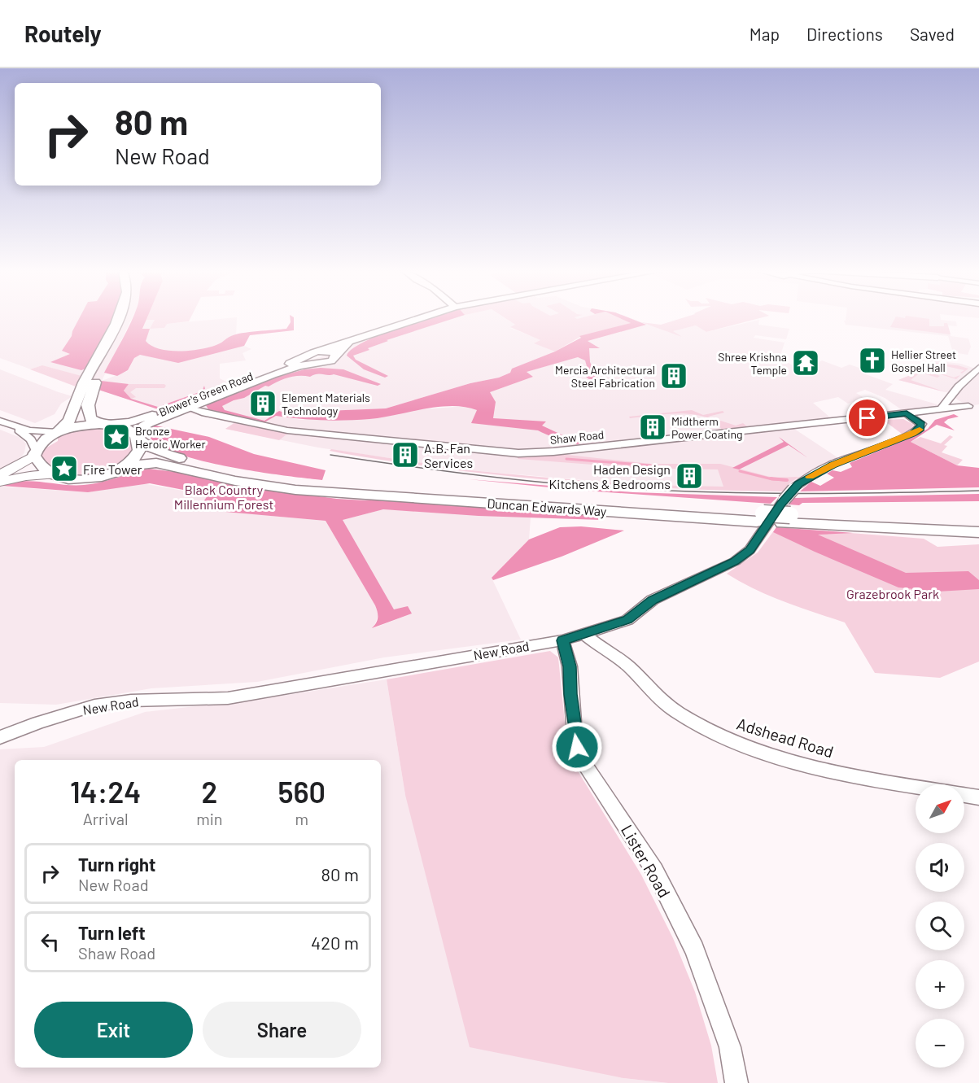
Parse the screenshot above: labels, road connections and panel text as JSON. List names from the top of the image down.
{
  "streets": {
    "highway": ["Duncan Edwards Way"],
    "main road": ["Blower's Green Road"],
    "street": [
      "Shaw Road",
      "New Road",
      "Adshead Road",
      "Lister Road"
    ]
  },
  "crossings": [
    ["Blower's Green Road", "Shaw Road"],
    ["Blower's Green Road", "Duncan Edwards Way"],
    ["Shaw Road", "New Road"],
    ["New Road", "Adshead Road"],
    ["New Road", "Lister Road"]
  ],
  "parks": ["Black Country Millennium Forest", "Grazebrook Park"],
  "places": {
    "church": ["Hellier Street Gospel Hall"],
    "temple": ["Shree Krishna Temple"],
    "building": [
      "Mercia Architectural Steel Fabrication",
      "Element Materials Technology",
      "Midtherm Power Coating",
      "A.B. Fan Services",
      "Haden Design Kitchens & Bedrooms"
    ],
    "place": ["Bronze Heroic Worker", "Fire Tower"]
  },
  "north": "top right",
  "page": {
    "header": "Routely",
    "nav": ["Map", "Directions", "Saved"],
    "turn": ["80 m", "New Road"],
    "eta": [
      "14:24",
      "Arrival",
      "2",
      "min",
      "560",
      "m"
    ],
    "map_buttons": ["+", "−"],
    "list": [
      {
        "name": "Turn right",
        "note": "New Road",
        "value": "80 m"
      },
      {
        "name": "Turn left",
        "note": "Shaw Road",
        "value": "420 m"
      }
    ],
    "buttons": ["Exit", "Share"]
  }
}
